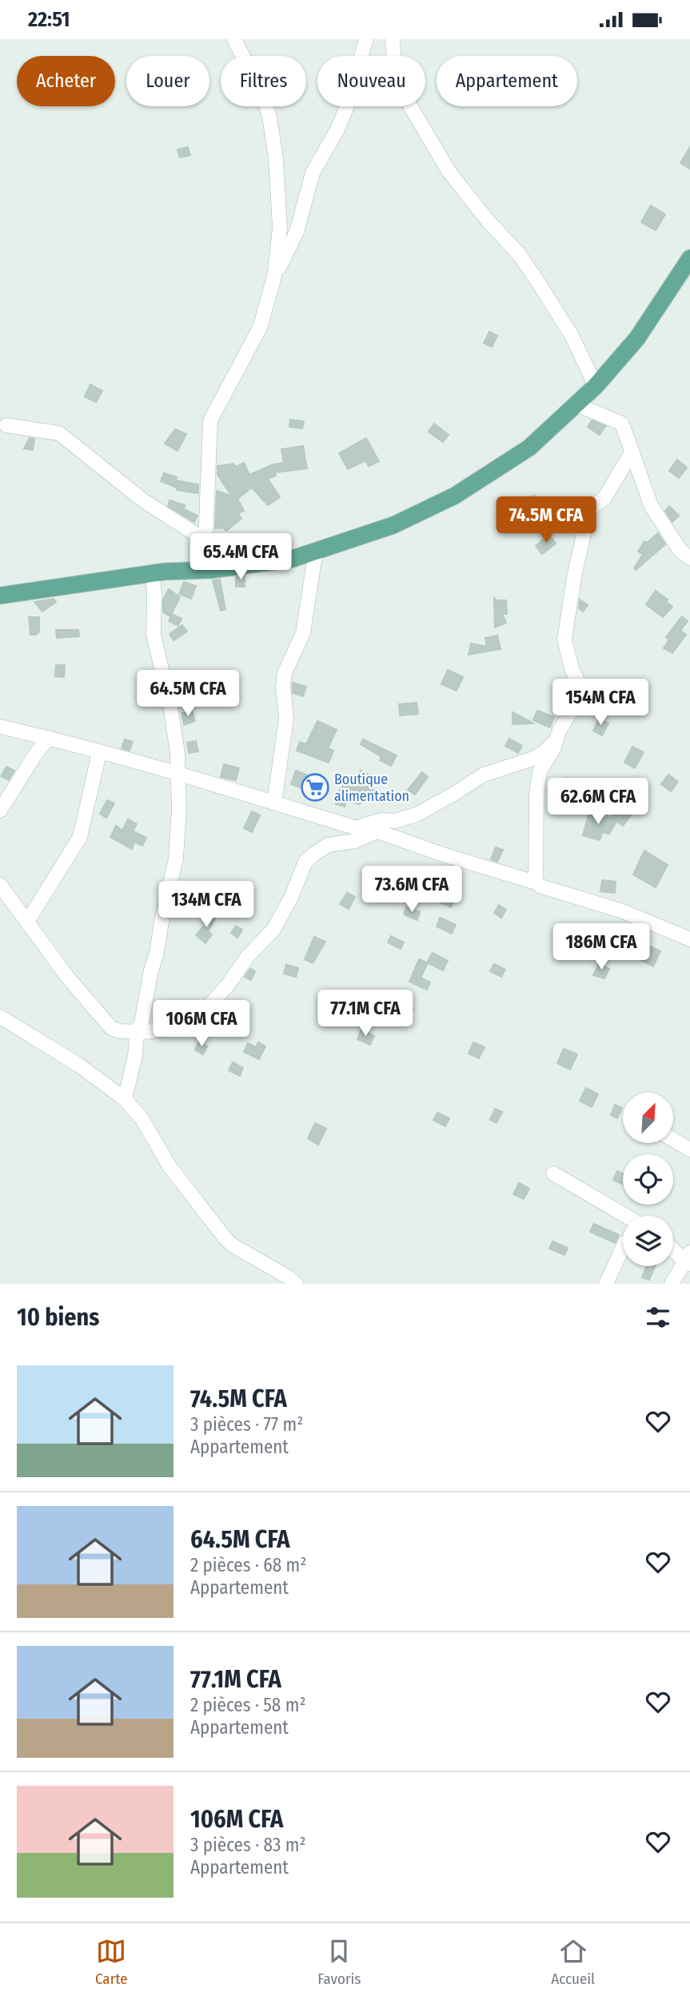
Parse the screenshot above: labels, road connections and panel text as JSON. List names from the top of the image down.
{
  "places": {
    "supermarket": ["Boutique alimentation"]
  },
  "north": "top right",
  "page": {
    "status": "22:51",
    "chip": [
      "Acheter",
      "Louer",
      "Filtres",
      "Nouveau",
      "Appartement"
    ],
    "price": [
      "74.5M CFA",
      "65.4M CFA",
      "64.5M CFA",
      "154M CFA",
      "62.6M CFA",
      "73.6M CFA",
      "134M CFA",
      "186M CFA",
      "77.1M CFA",
      "106M CFA"
    ],
    "heading": "10 biens",
    "list": [
      {
        "name": "74.5M CFA",
        "note": "3 pièces · 77 m² · Appartement"
      },
      {
        "name": "64.5M CFA",
        "note": "2 pièces · 68 m² · Appartement"
      },
      {
        "name": "77.1M CFA",
        "note": "2 pièces · 58 m² · Appartement"
      },
      {
        "name": "106M CFA",
        "note": "3 pièces · 83 m² · Appartement"
      }
    ],
    "tabs": ["Carte", "Favoris", "Accueil"]
  }
}
